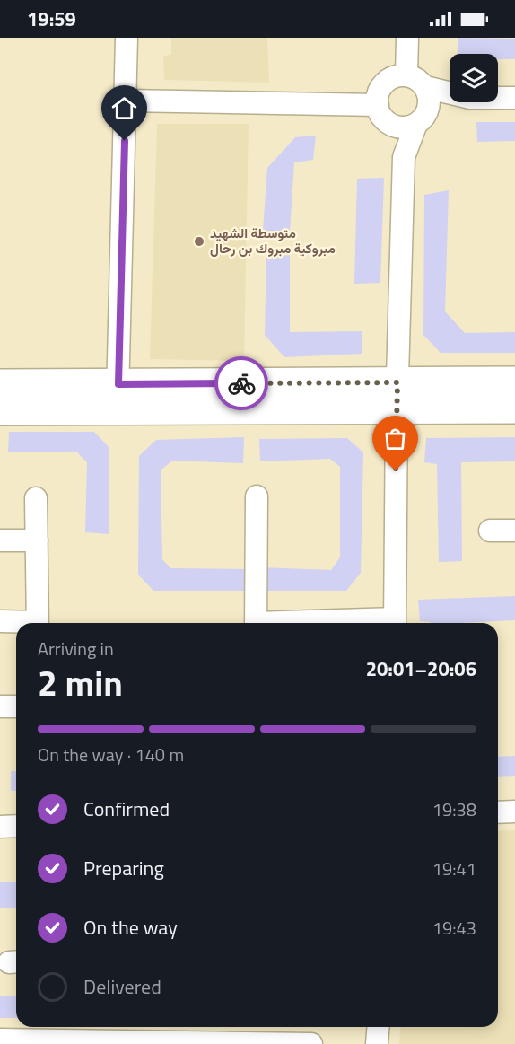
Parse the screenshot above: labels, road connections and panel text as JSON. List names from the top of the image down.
{
  "places": ["متوسطة الشهيد مبروكية مبروك بن رحال"],
  "page": {
    "status": "19:59",
    "heading": ["2 min", "Arriving in", "20:01–20:06"],
    "bar": "On the way · 140 m",
    "list": [
      ["Confirmed", "19:38"],
      ["Preparing", "19:41"],
      ["On the way", "19:43"],
      "Delivered"
    ]
  }
}
